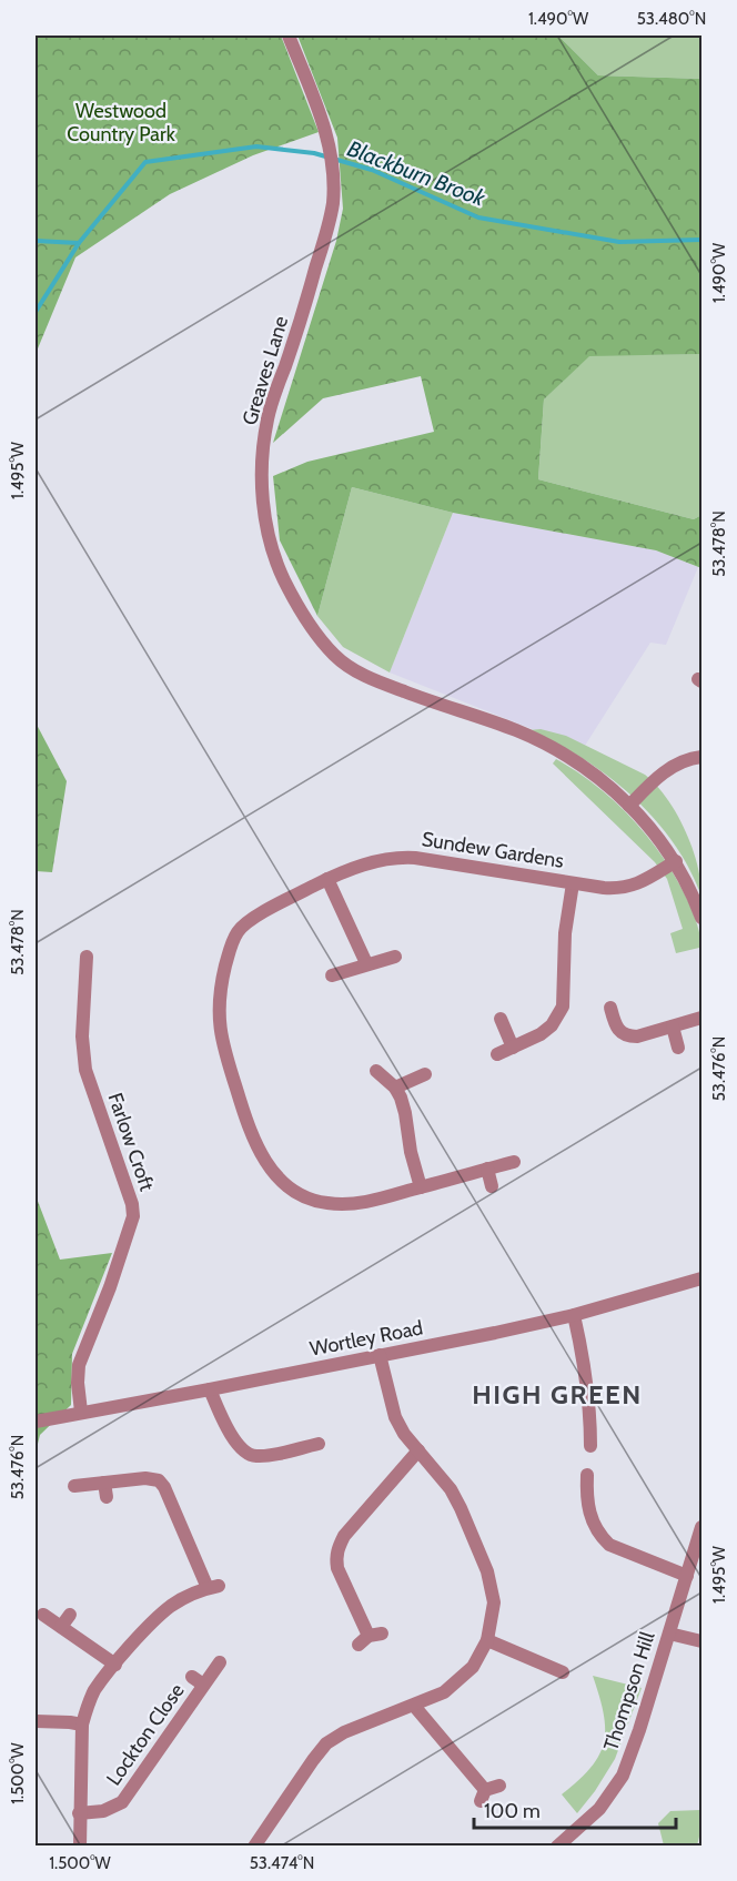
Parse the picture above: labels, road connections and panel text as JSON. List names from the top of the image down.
{
  "streets": {
    "street": [
      "Greaves Lane",
      "Sundew Gardens",
      "Farlow Croft",
      "Wortley Road",
      "Thompson Hill",
      "Lockton Close"
    ]
  },
  "crossings": [
    ["Greaves Lane", "Sundew Gardens"],
    ["Farlow Croft", "Wortley Road"]
  ],
  "districts": ["HIGH GREEN"],
  "water": ["Blackburn Brook"],
  "parks": ["Westwood Country Park"],
  "scale_bar": "100 m",
  "coordinates": [
    "1.490°W",
    "53.480°N",
    "1.495°W",
    "53.478°N",
    "53.476°N",
    "1.500°W",
    "53.474°N"
  ]
}
